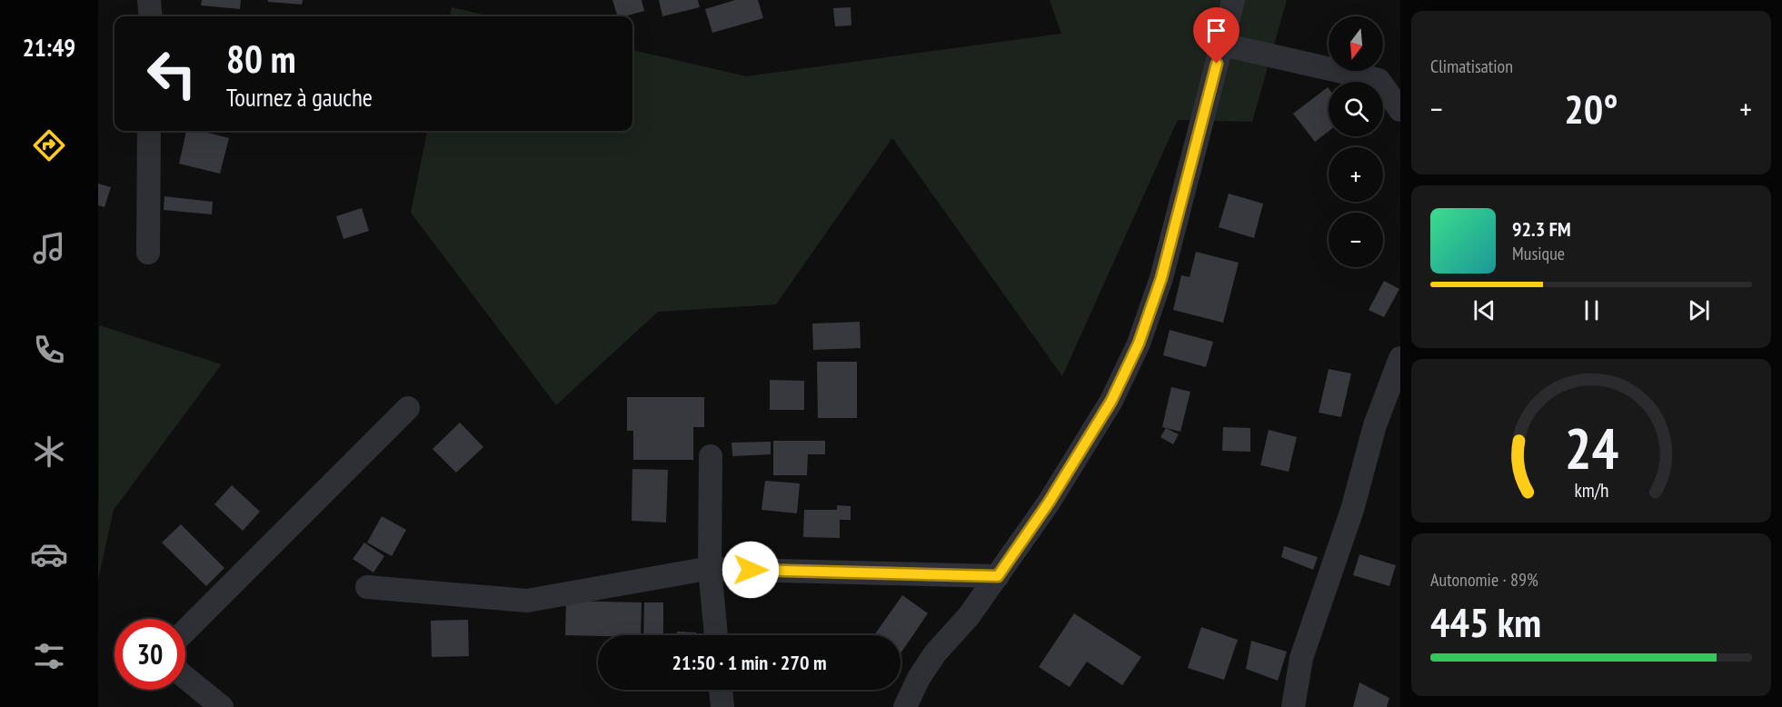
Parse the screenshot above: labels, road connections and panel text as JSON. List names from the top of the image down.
{
  "north": "bottom",
  "page": {
    "tabs": "21:49",
    "tile": [
      "Climatisation",
      ["Autonomie · 89%", "445 km"]
    ],
    "map_buttons": ["+", "−"],
    "turn": ["80 m", "Tournez à gauche"],
    "heat": ["−", "20°", "+"],
    "song": ["92.3 FM", "Musique"],
    "limit": "30",
    "trip": "21:50 · 1 min · 270 m",
    "gauge": ["24", "km/h"]
  }
}
